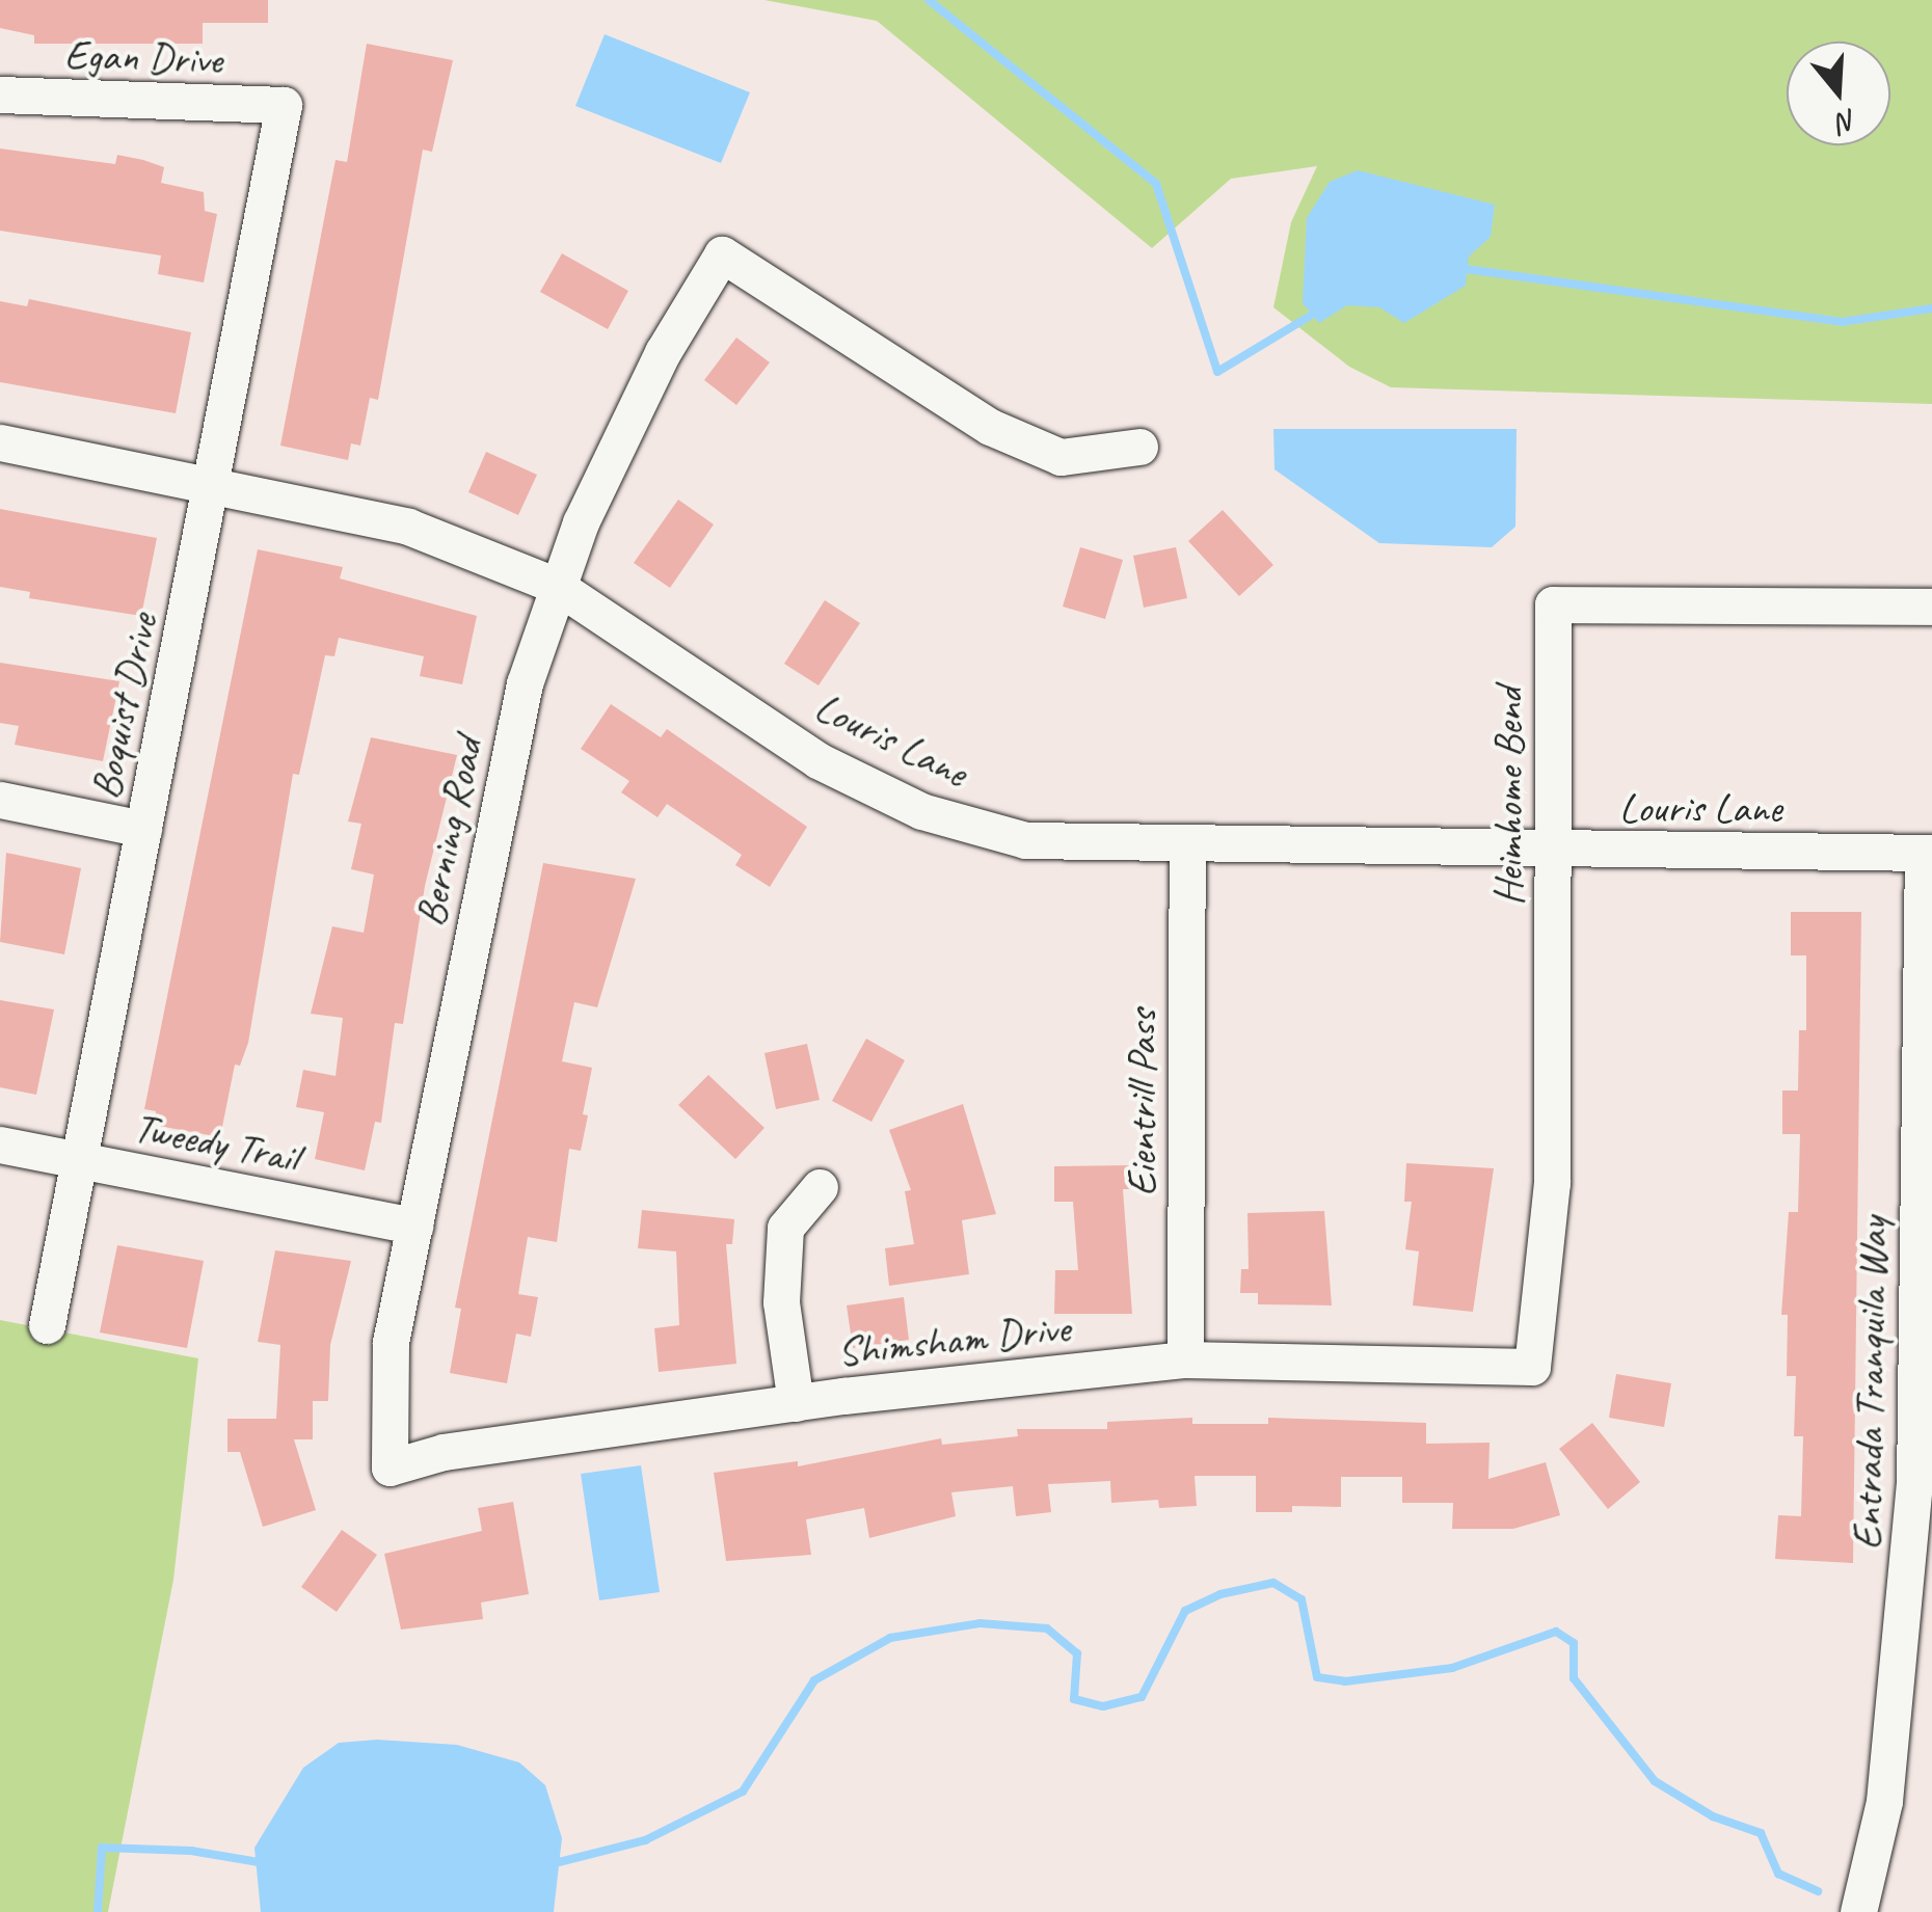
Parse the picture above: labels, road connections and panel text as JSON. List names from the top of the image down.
{
  "streets": {
    "street": [
      "Egan Drive",
      "Boquist Drive",
      "Louris Lane",
      "Heimhome Bend",
      "Berning Road",
      "Eientrill Pass",
      "Tweedy Trail",
      "Shimsham Drive",
      "Entrada Tranquila Way"
    ]
  },
  "crossings": [
    ["Egan Drive", "Boquist Drive"],
    ["Boquist Drive", "Louris Lane"],
    ["Boquist Drive", "Tweedy Trail"],
    ["Louris Lane", "Heimhome Bend"],
    ["Louris Lane", "Berning Road"],
    ["Louris Lane", "Eientrill Pass"],
    ["Louris Lane", "Entrada Tranquila Way"],
    ["Heimhome Bend", "Shimsham Drive"],
    ["Berning Road", "Tweedy Trail"],
    ["Berning Road", "Shimsham Drive"],
    ["Eientrill Pass", "Shimsham Drive"]
  ],
  "north": "bottom"
}
